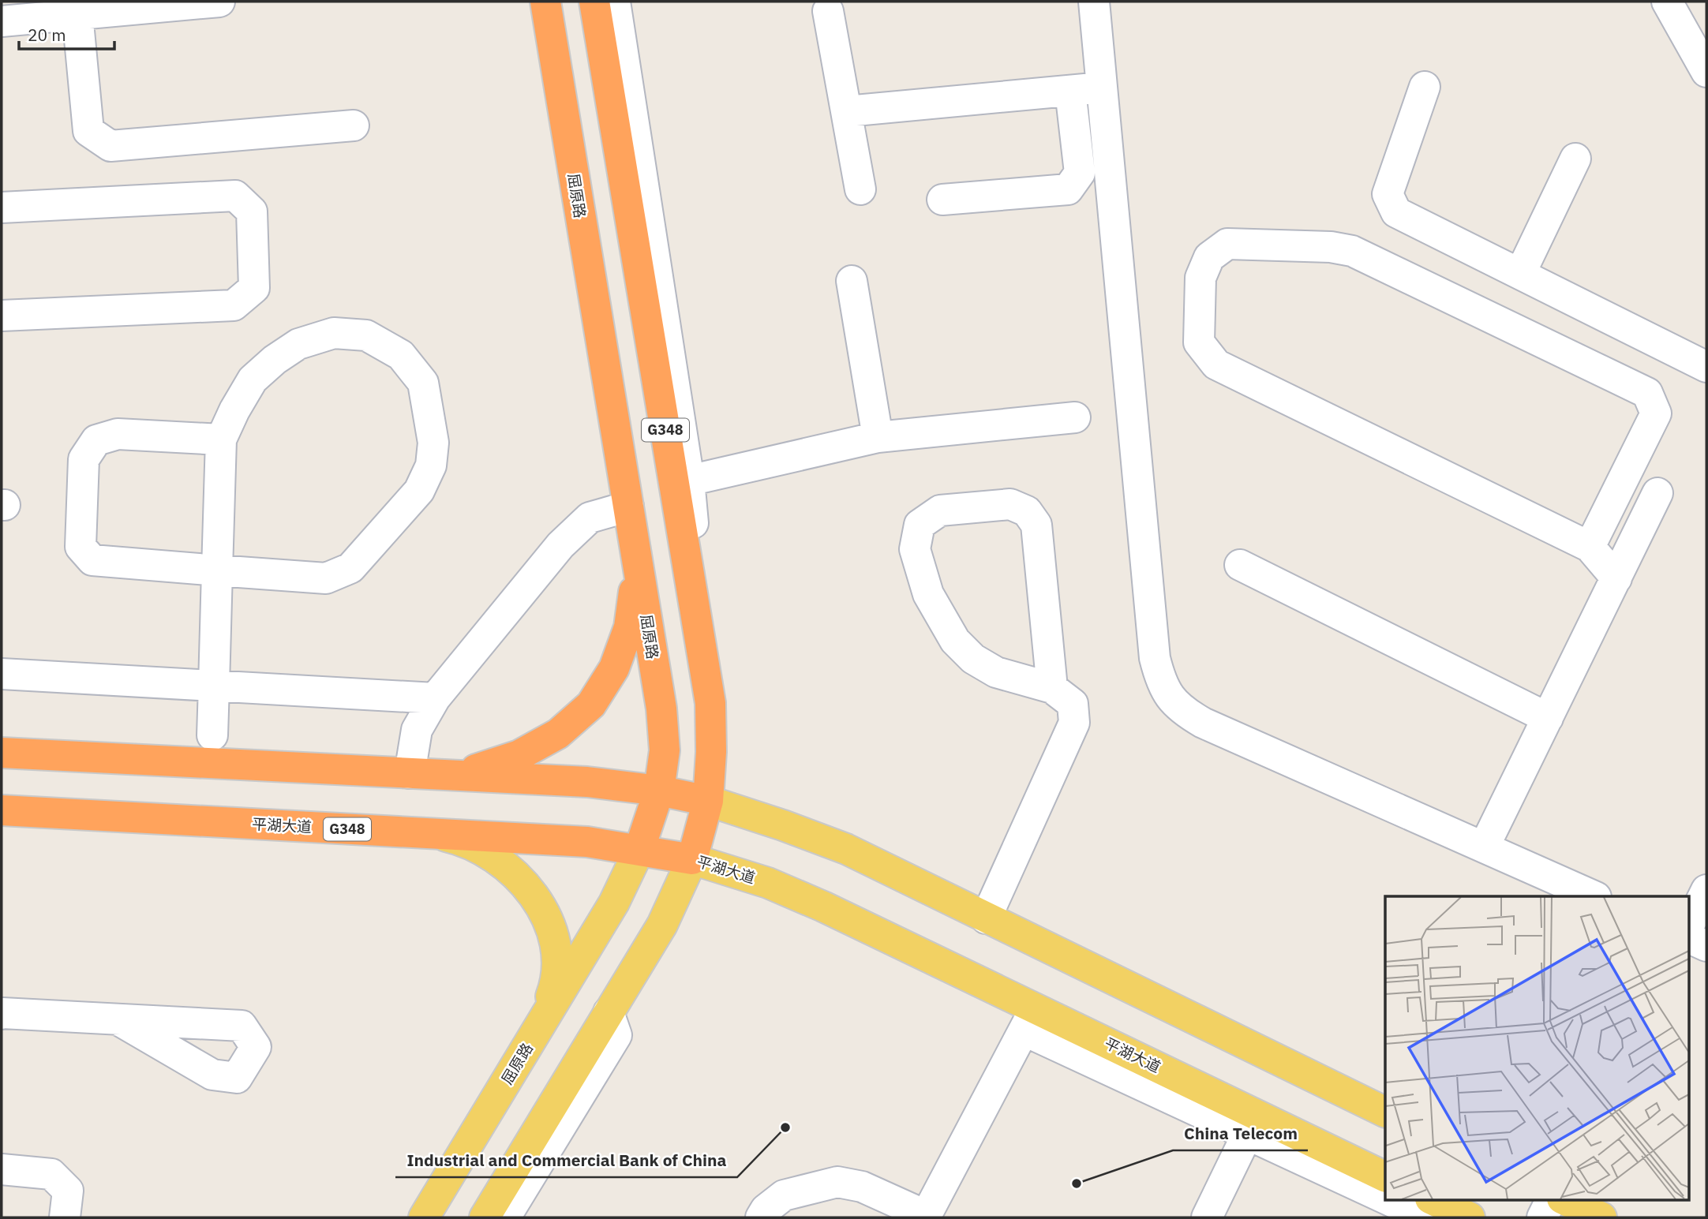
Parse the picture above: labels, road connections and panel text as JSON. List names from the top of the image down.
{
  "streets": {
    "highway": ["屈原路", "G348", "平湖大道"]
  },
  "crossings": [
    ["屈原路", "平湖大道"],
    ["G348", "平湖大道"]
  ],
  "places": ["Industrial and Commercial Bank of China", "China Telecom"],
  "scale_bar": "20 m"
}
